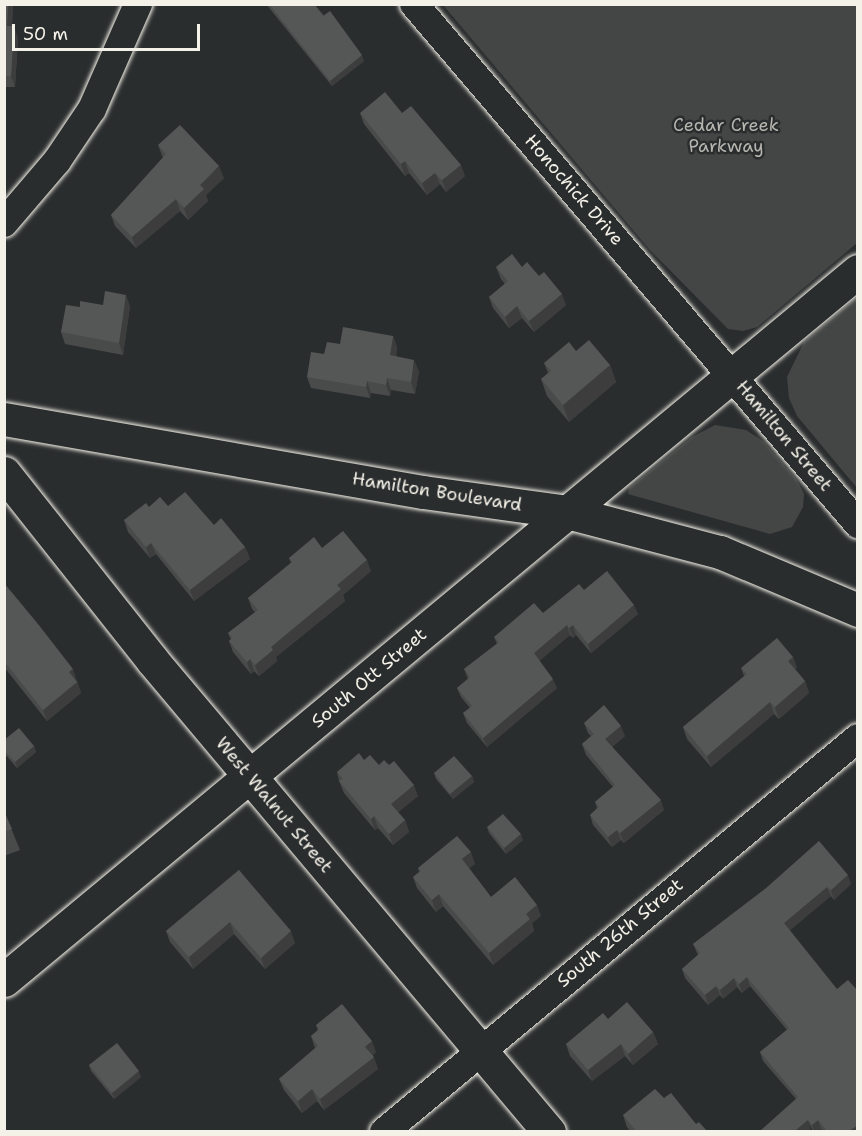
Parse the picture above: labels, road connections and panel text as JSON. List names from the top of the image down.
{
  "streets": {
    "street": [
      "Honochick Drive",
      "Hamilton Street",
      "Hamilton Boulevard",
      "South Ott Street",
      "West Walnut Street",
      "South 26th Street"
    ]
  },
  "crossings": [
    ["Honochick Drive", "Hamilton Street"],
    ["Honochick Drive", "South Ott Street"],
    ["Hamilton Street", "South Ott Street"],
    ["Hamilton Boulevard", "South Ott Street"],
    ["South Ott Street", "West Walnut Street"],
    ["West Walnut Street", "South 26th Street"]
  ],
  "parks": ["Cedar Creek Parkway"],
  "scale_bar": "50 m"
}
